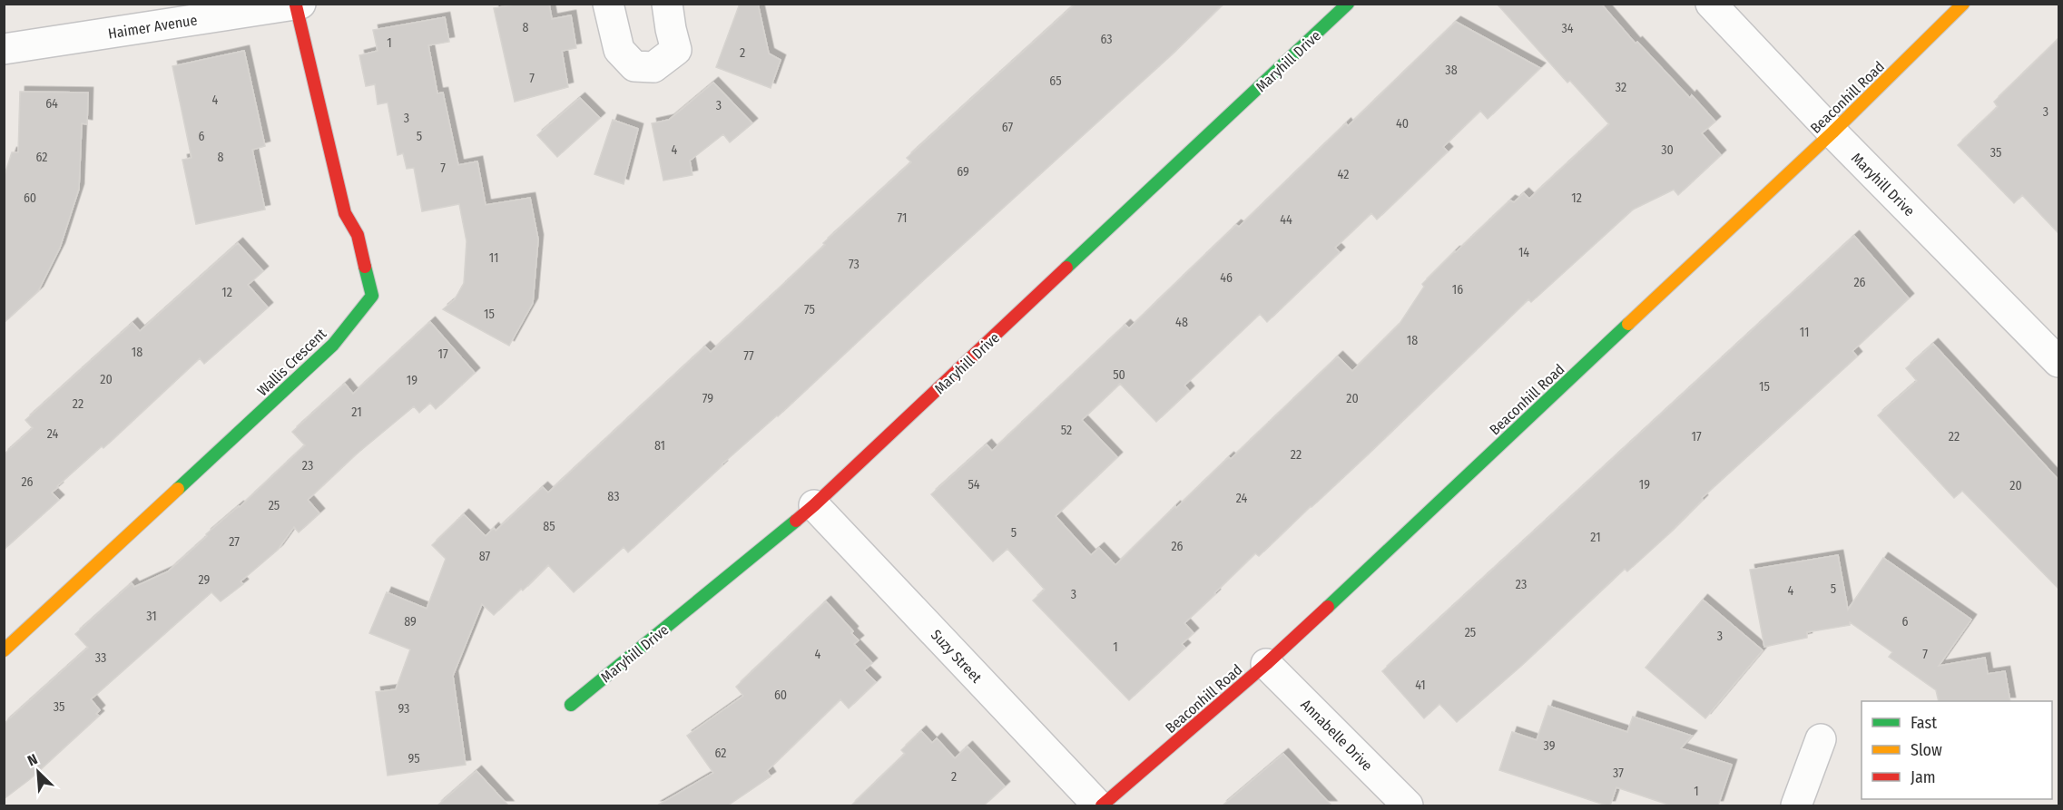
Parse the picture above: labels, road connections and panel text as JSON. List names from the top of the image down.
{
  "streets": {
    "street": [
      "Haimer Avenue",
      "Maryhill Drive",
      "Beaconhill Road",
      "Wallis Crescent",
      "Suzy Street",
      "Annabelle Drive"
    ]
  },
  "crossings": [
    ["Haimer Avenue", "Wallis Crescent"],
    ["Maryhill Drive", "Beaconhill Road"],
    ["Maryhill Drive", "Suzy Street"],
    ["Beaconhill Road", "Suzy Street"],
    ["Beaconhill Road", "Annabelle Drive"]
  ],
  "house_numbers": [
    "8",
    "34",
    "63",
    "1",
    "2",
    "38",
    "7",
    "65",
    "32",
    "4",
    "64",
    "3",
    "3",
    "3",
    "40",
    "67",
    "6",
    "5",
    "4",
    "30",
    "35",
    "62",
    "8",
    "7",
    "69",
    "42",
    "60",
    "12",
    "71",
    "44",
    "14",
    "11",
    "73",
    "46",
    "26",
    "16",
    "12",
    "75",
    "15",
    "48",
    "11",
    "18",
    "18",
    "17",
    "77",
    "50",
    "20",
    "19",
    "15",
    "79",
    "20",
    "22",
    "21",
    "52",
    "24",
    "17",
    "22",
    "81",
    "22",
    "23",
    "26",
    "54",
    "19",
    "20",
    "83",
    "24",
    "25",
    "85",
    "5",
    "21",
    "27",
    "26",
    "87",
    "29",
    "23",
    "5",
    "4",
    "3",
    "31",
    "89",
    "6",
    "25",
    "3",
    "1",
    "4",
    "7",
    "33",
    "41",
    "60",
    "35",
    "93",
    "39",
    "62",
    "95",
    "37",
    "2",
    "1"
  ],
  "legend": ["Fast", "Slow", "Jam"],
  "north": "top left"
}
